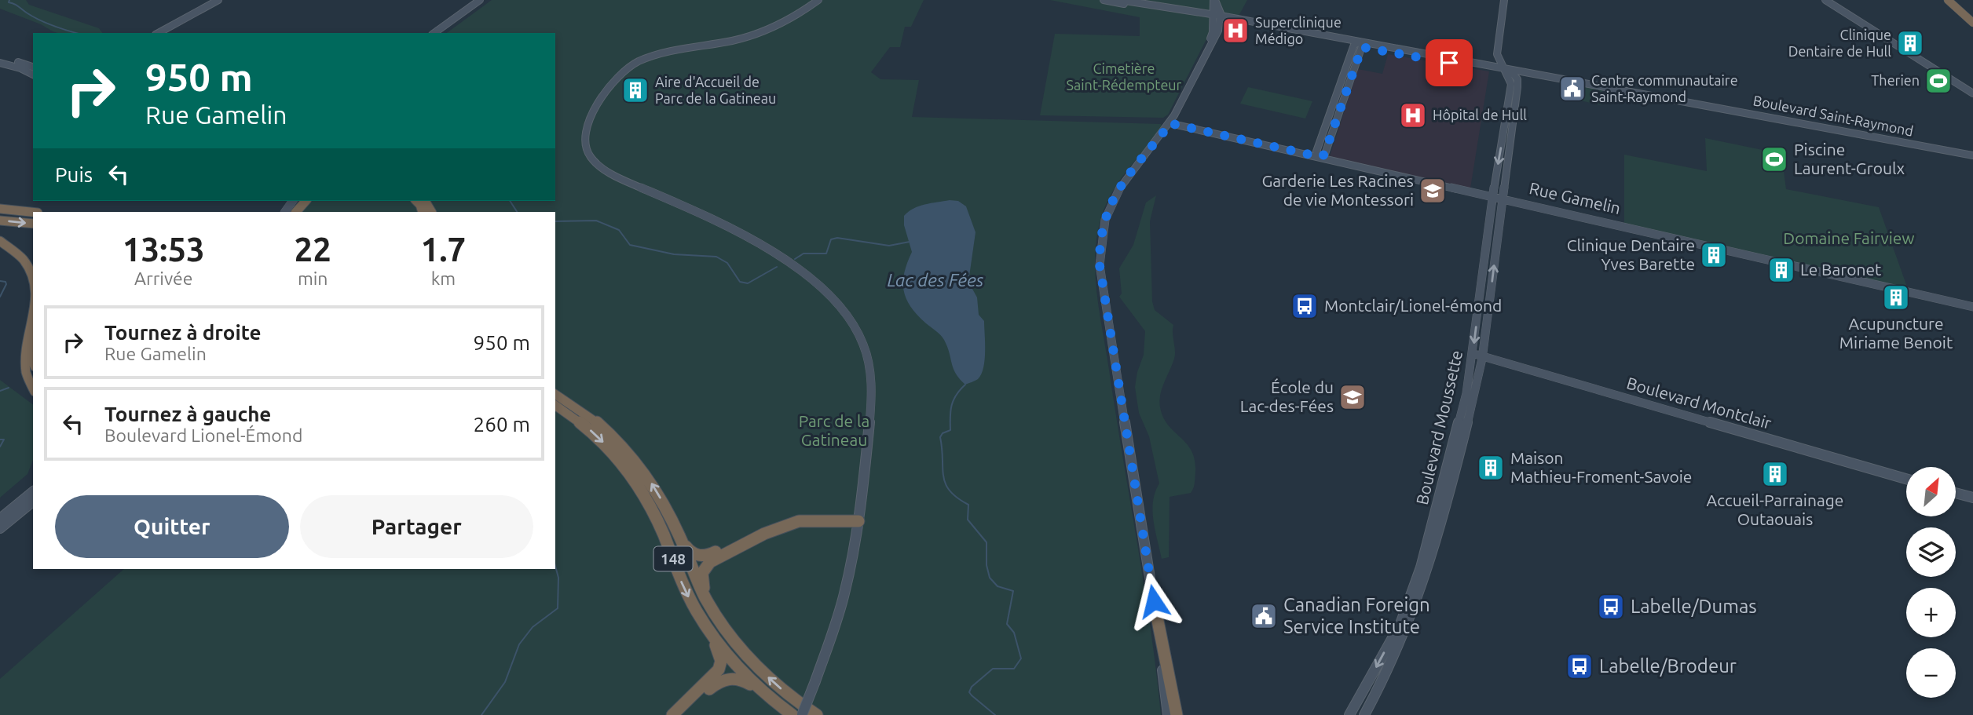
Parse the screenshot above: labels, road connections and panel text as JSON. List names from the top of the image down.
{
  "streets": {
    "highway": ["148"],
    "street": [
      "Boulevard Saint-Raymond",
      "Rue Gamelin",
      "Boulevard Montclair",
      "Boulevard Moussette"
    ]
  },
  "crossings": [
    ["Boulevard Saint-Raymond", "Boulevard Moussette"],
    ["Rue Gamelin", "Boulevard Moussette"],
    ["Boulevard Montclair", "Boulevard Moussette"]
  ],
  "water": ["Lac des Fées"],
  "parks": ["Cimetière Saint-Rédempteur", "Domaine Fairview", "Parc de la Gatineau"],
  "places": {
    "hospital": ["Superclinique Médigo", "Hôpital de Hull"],
    "building": [
      "Clinique Dentaire de Hull",
      "Aire d'Accueil de Parc de la Gatineau",
      "Clinique Dentaire Yves Barette",
      "Le Baronet",
      "Acupuncture Miriame Benoit",
      "Maison Mathieu-Froment-Savoie",
      "Accueil-Parrainage Outaouais"
    ],
    "sports": ["Therien", "Piscine Laurent-Groulx"],
    "public building": ["Centre communautaire Saint-Raymond", "Canadian Foreign Service Institute"],
    "school or university": ["Garderie Les Racines de vie Montessori", "École du Lac-des-Fées"],
    "bus stop": ["Montclair/Lionel-émond", "Labelle/Dumas", "Labelle/Brodeur"]
  },
  "north": "top right",
  "page": {
    "turn": ["950 m", "Rue Gamelin"],
    "then": "Puis",
    "eta": [
      "13:53",
      "Arrivée",
      "22",
      "min",
      "1.7",
      "km"
    ],
    "list": [
      {
        "name": "Tournez à droite",
        "note": "Rue Gamelin",
        "value": "950 m"
      },
      {
        "name": "Tournez à gauche",
        "note": "Boulevard Lionel-Émond",
        "value": "260 m"
      }
    ],
    "map_buttons": ["+", "−"],
    "buttons": ["Quitter", "Partager"]
  }
}
